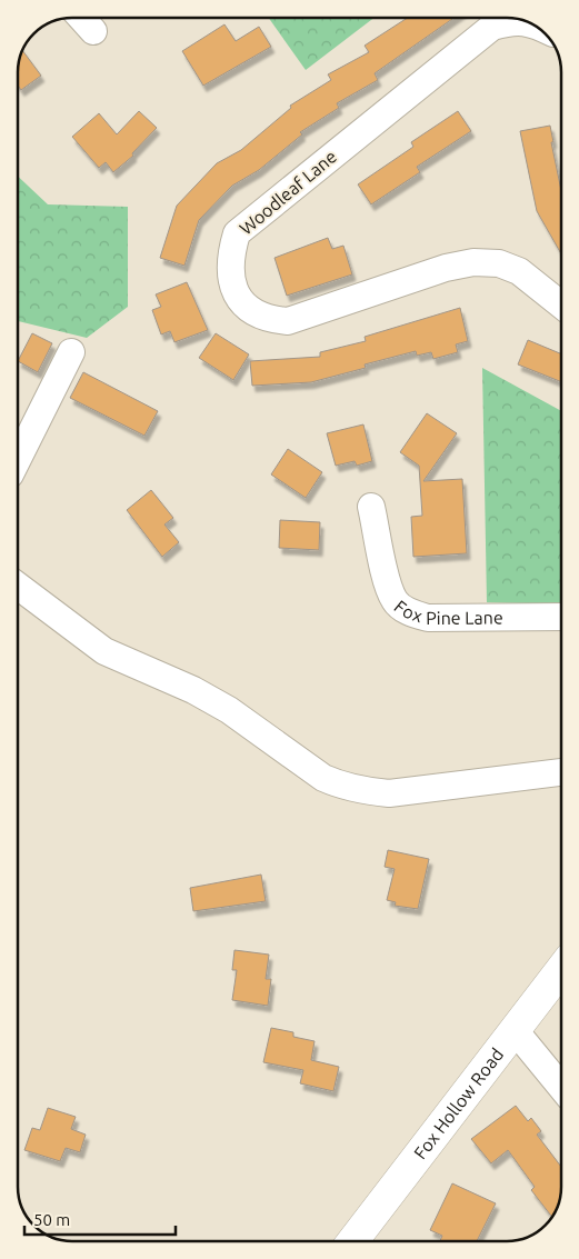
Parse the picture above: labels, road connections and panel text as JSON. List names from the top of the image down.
{
  "streets": {
    "main road": ["Fox Hollow Road"],
    "street": ["Woodleaf Lane", "Fox Pine Lane"]
  },
  "scale_bar": "50 m"
}
